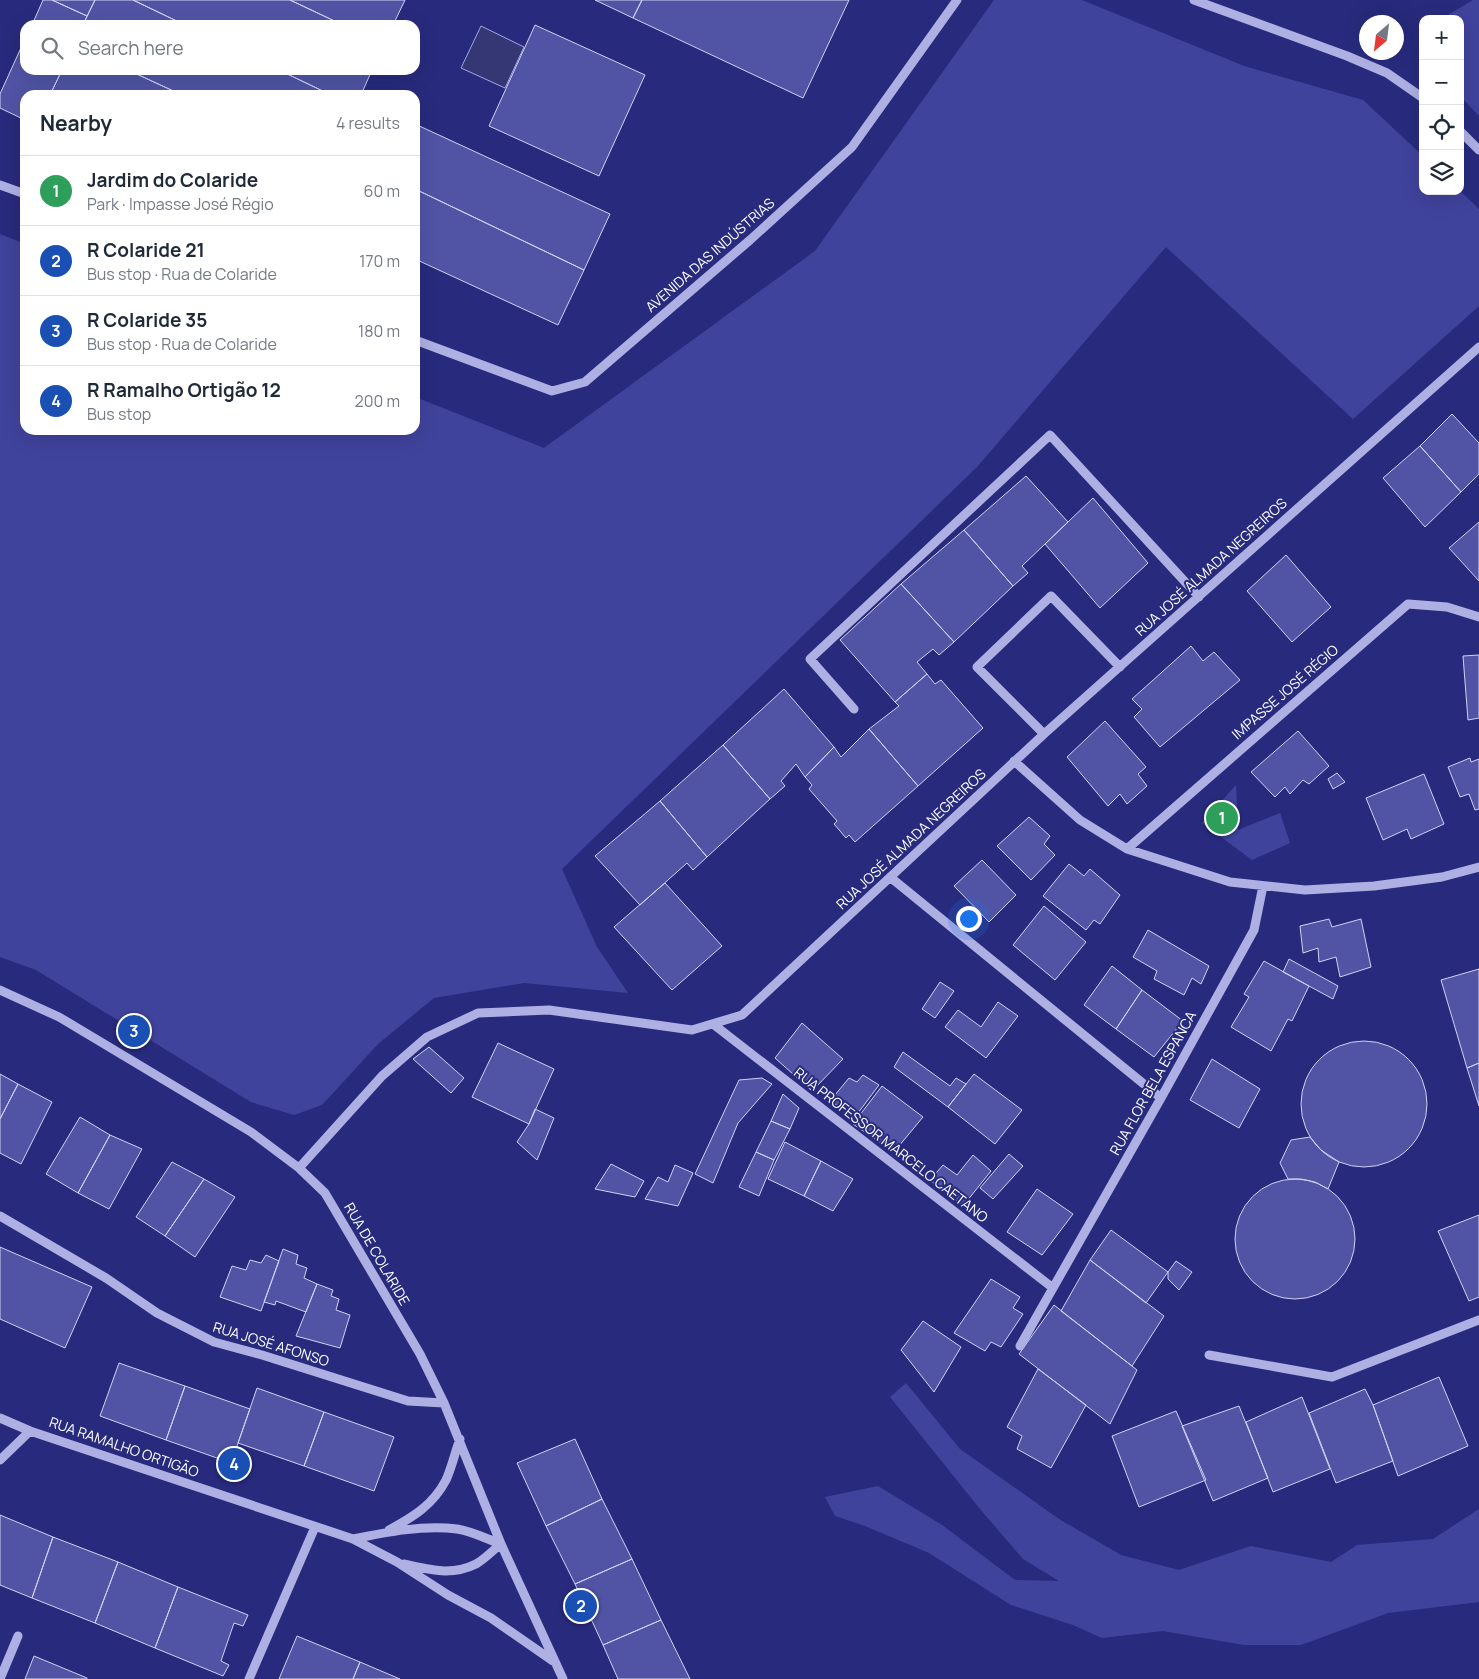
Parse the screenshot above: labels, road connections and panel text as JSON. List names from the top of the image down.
{
  "streets": {
    "street": [
      "AVENIDA DAS INDÚSTRIAS",
      "RUA JOSÉ ALMADA NEGREIROS",
      "IMPASSE JOSÉ RÉGIO",
      "RUA FLOR BELA ESPANCA",
      "RUA PROFESSOR MARCELO CAETANO",
      "RUA DE COLARIDE",
      "RUA JOSÉ AFONSO",
      "RUA RAMALHO ORTIGÃO"
    ]
  },
  "crossings": [
    ["RUA JOSÉ ALMADA NEGREIROS", "RUA PROFESSOR MARCELO CAETANO"],
    ["RUA JOSÉ ALMADA NEGREIROS", "RUA DE COLARIDE"],
    ["RUA FLOR BELA ESPANCA", "RUA PROFESSOR MARCELO CAETANO"],
    ["RUA DE COLARIDE", "RUA JOSÉ AFONSO"],
    ["RUA DE COLARIDE", "RUA RAMALHO ORTIGÃO"]
  ],
  "north": "bottom left",
  "page": {
    "map_buttons": ["+", "−"],
    "search": "Search here",
    "heading": ["Nearby", "4 results"],
    "list": [
      {
        "mark": "1",
        "name": "Jardim do Colaride",
        "note": "Park · Impasse José Régio",
        "value": "60 m"
      },
      {
        "mark": "2",
        "name": "R Colaride 21",
        "note": "Bus stop · Rua de Colaride",
        "value": "170 m"
      },
      {
        "mark": "3",
        "name": "R Colaride 35",
        "note": "Bus stop · Rua de Colaride",
        "value": "180 m"
      },
      {
        "mark": "4",
        "name": "R Ramalho Ortigão 12",
        "note": "Bus stop",
        "value": "200 m"
      }
    ],
    "pins": [
      "1",
      "3",
      "4",
      "2"
    ]
  }
}
